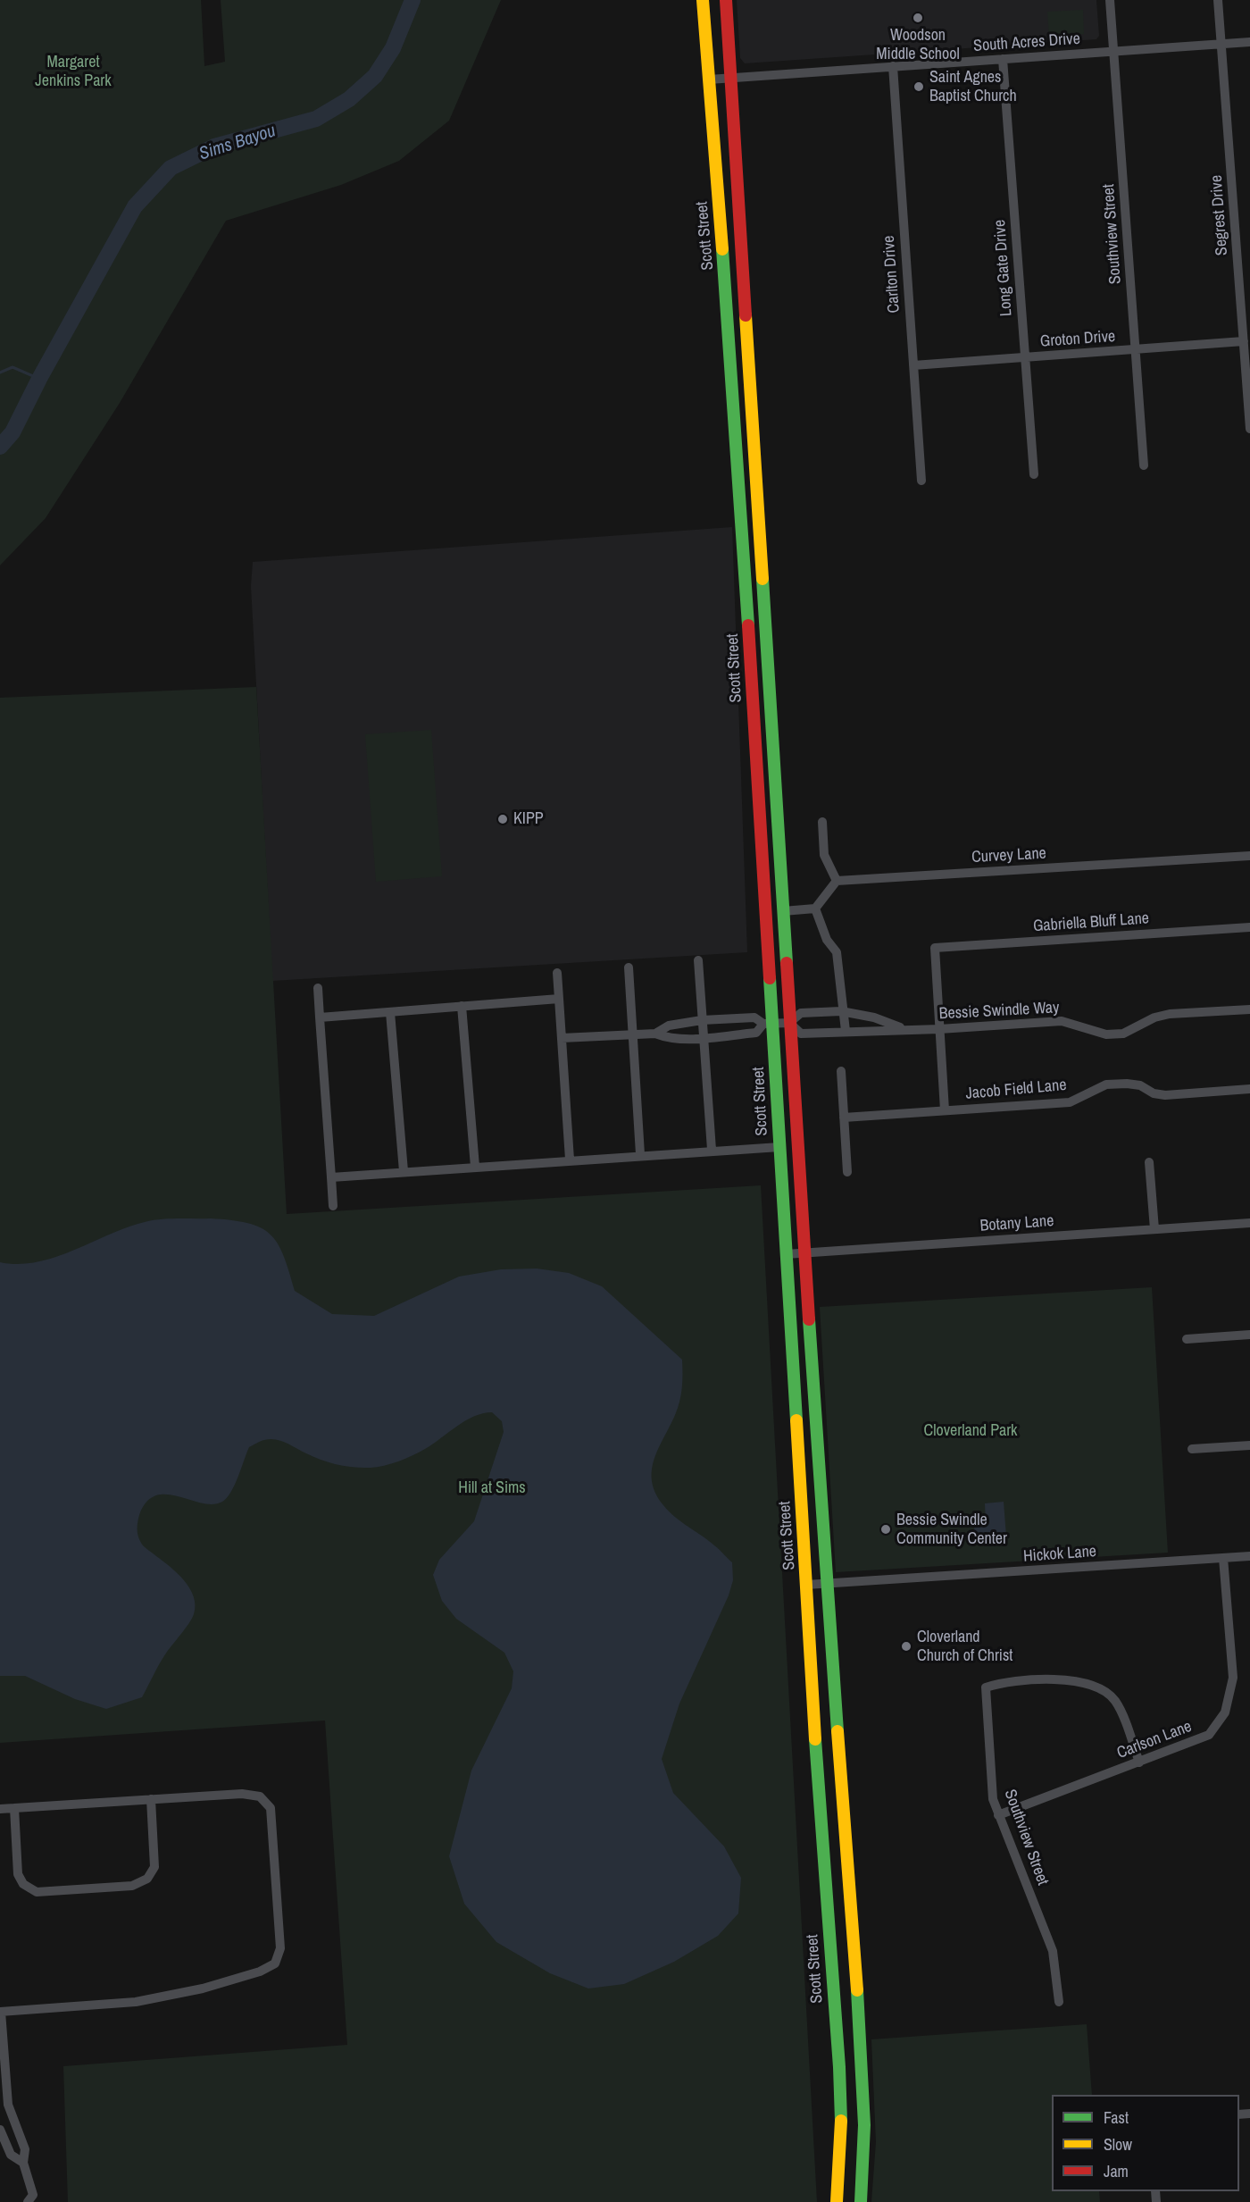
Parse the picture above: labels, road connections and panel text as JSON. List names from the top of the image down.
{
  "streets": {
    "main road": ["Scott Street"],
    "street": [
      "South Acres Drive",
      "Segrest Drive",
      "Southview Street",
      "Long Gate Drive",
      "Carlton Drive",
      "Groton Drive",
      "Curvey Lane",
      "Gabriella Bluff Lane",
      "Bessie Swindle Way",
      "Jacob Field Lane",
      "Botany Lane",
      "Hickok Lane",
      "Carlson Lane"
    ]
  },
  "crossings": [
    ["South Acres Drive", "Segrest Drive"],
    ["South Acres Drive", "Southview Street"],
    ["South Acres Drive", "Scott Street"],
    ["South Acres Drive", "Long Gate Drive"],
    ["South Acres Drive", "Carlton Drive"],
    ["Segrest Drive", "Groton Drive"],
    ["Southview Street", "Groton Drive"],
    ["Southview Street", "Carlson Lane"],
    ["Scott Street", "Bessie Swindle Way"],
    ["Scott Street", "Botany Lane"],
    ["Scott Street", "Hickok Lane"],
    ["Long Gate Drive", "Groton Drive"],
    ["Carlton Drive", "Groton Drive"],
    ["Gabriella Bluff Lane", "Bessie Swindle Way"],
    ["Hickok Lane", "Carlson Lane"]
  ],
  "water": ["Sims Bayou"],
  "parks": ["Margaret Jenkins Park", "Cloverland Park", "Hill at Sims"],
  "places": [
    "Woodson Middle School",
    "Saint Agnes Baptist Church",
    "KIPP",
    "Bessie Swindle Community Center",
    "Cloverland Church of Christ"
  ],
  "legend": ["Fast", "Slow", "Jam"]
}
